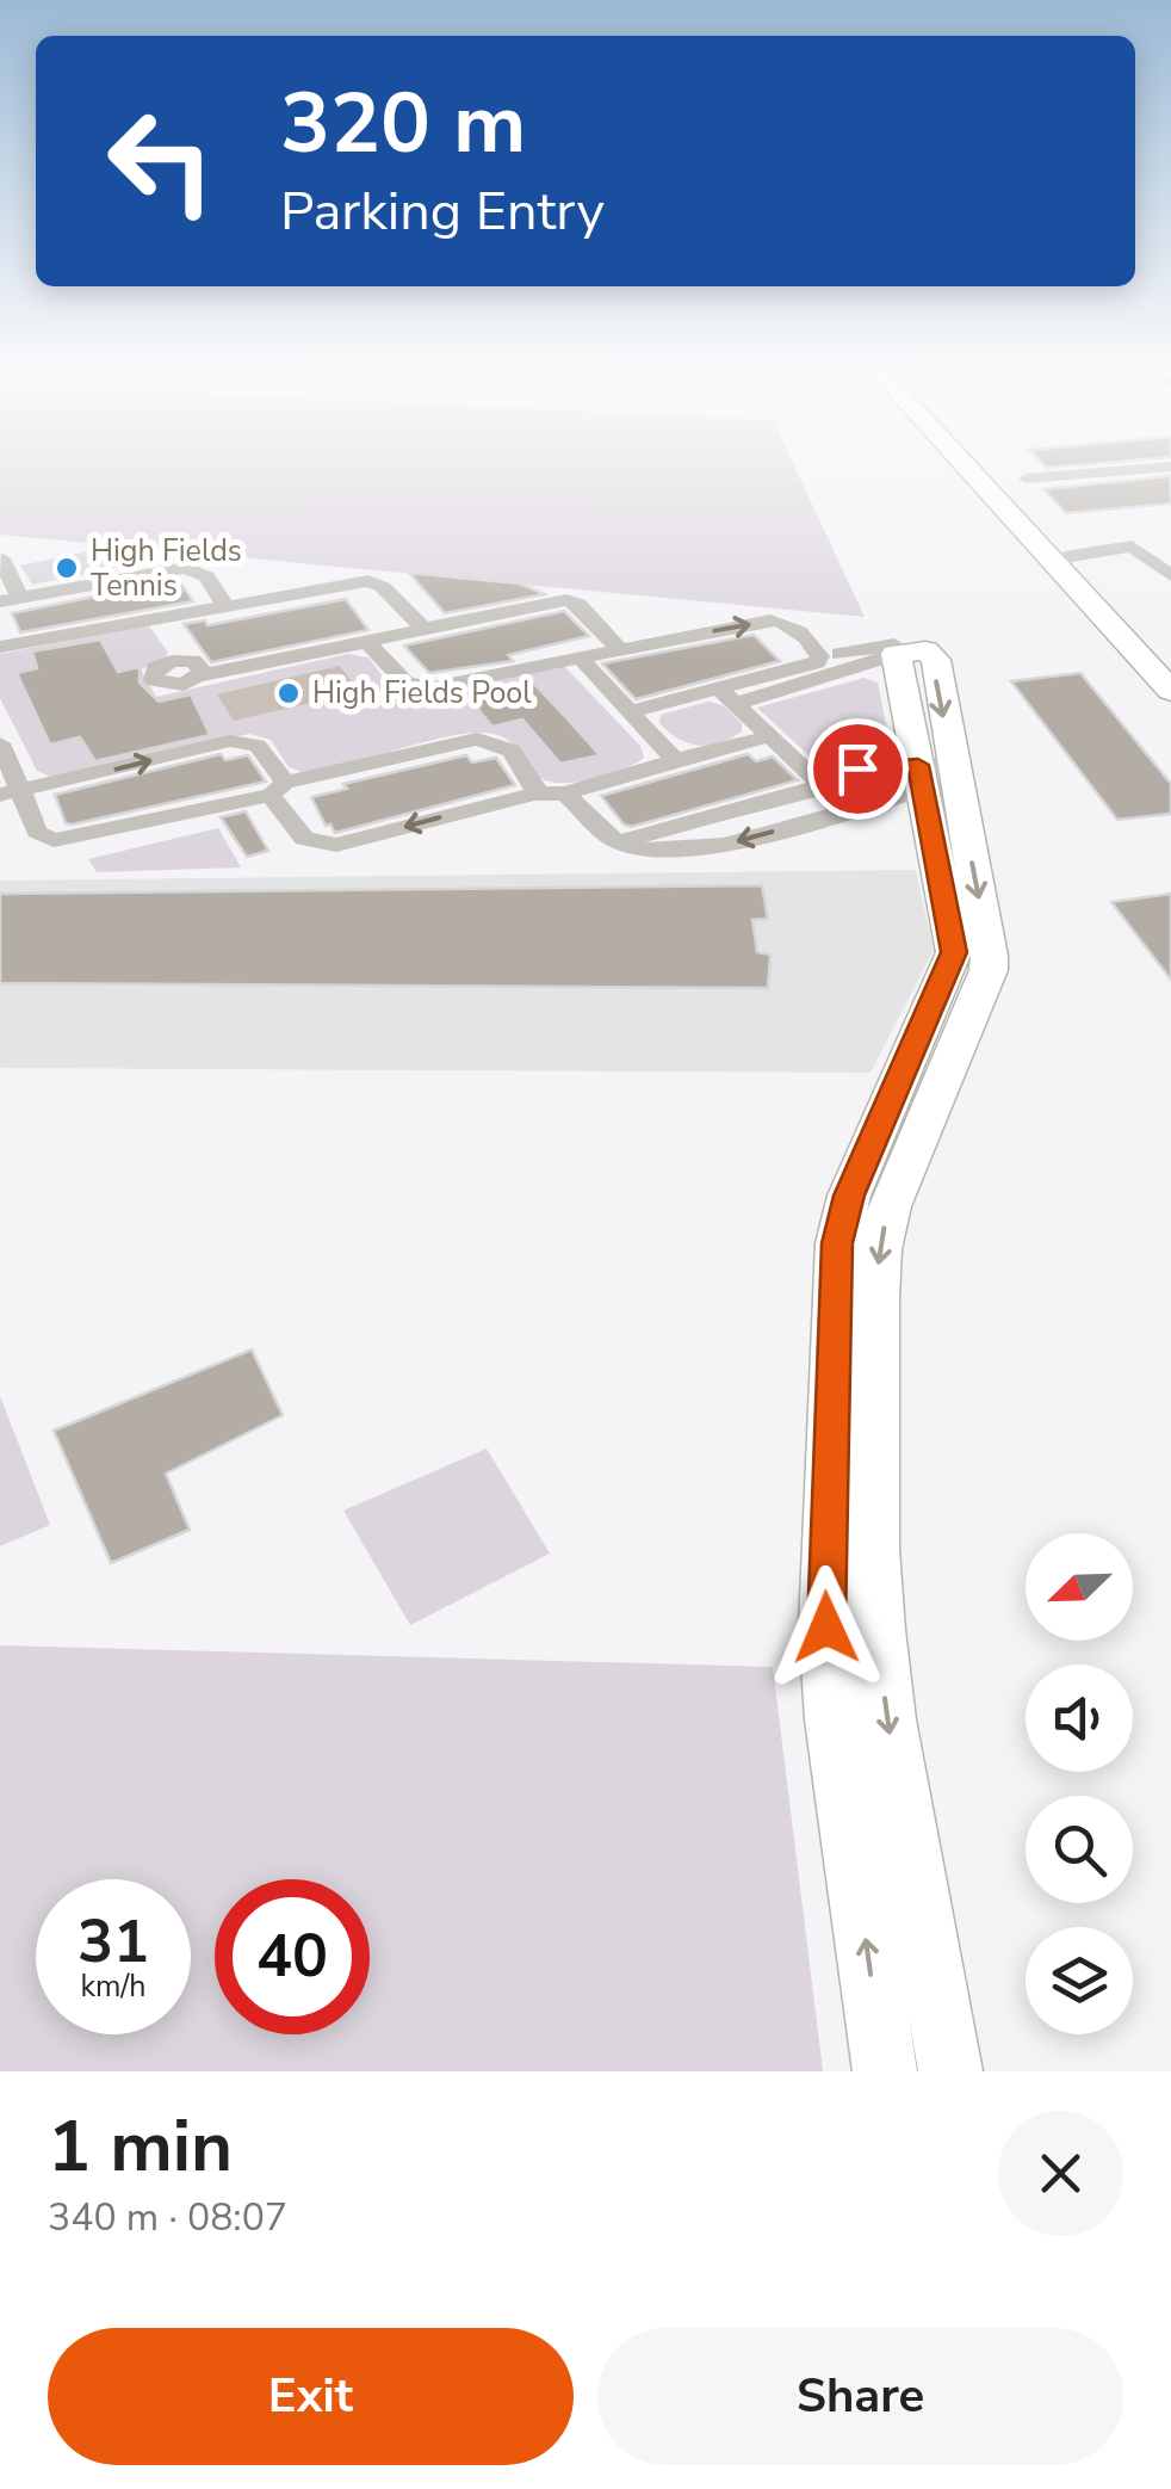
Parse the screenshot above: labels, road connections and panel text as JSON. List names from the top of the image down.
{
  "places": ["High Fields Tennis", "High Fields Pool"],
  "north": "bottom left",
  "page": {
    "turn": ["320 m", "Parking Entry"],
    "speed": "31 km/h",
    "limit": "40",
    "heading": ["1 min", "340 m · 08:07"],
    "buttons": ["Exit", "Share"]
  }
}
